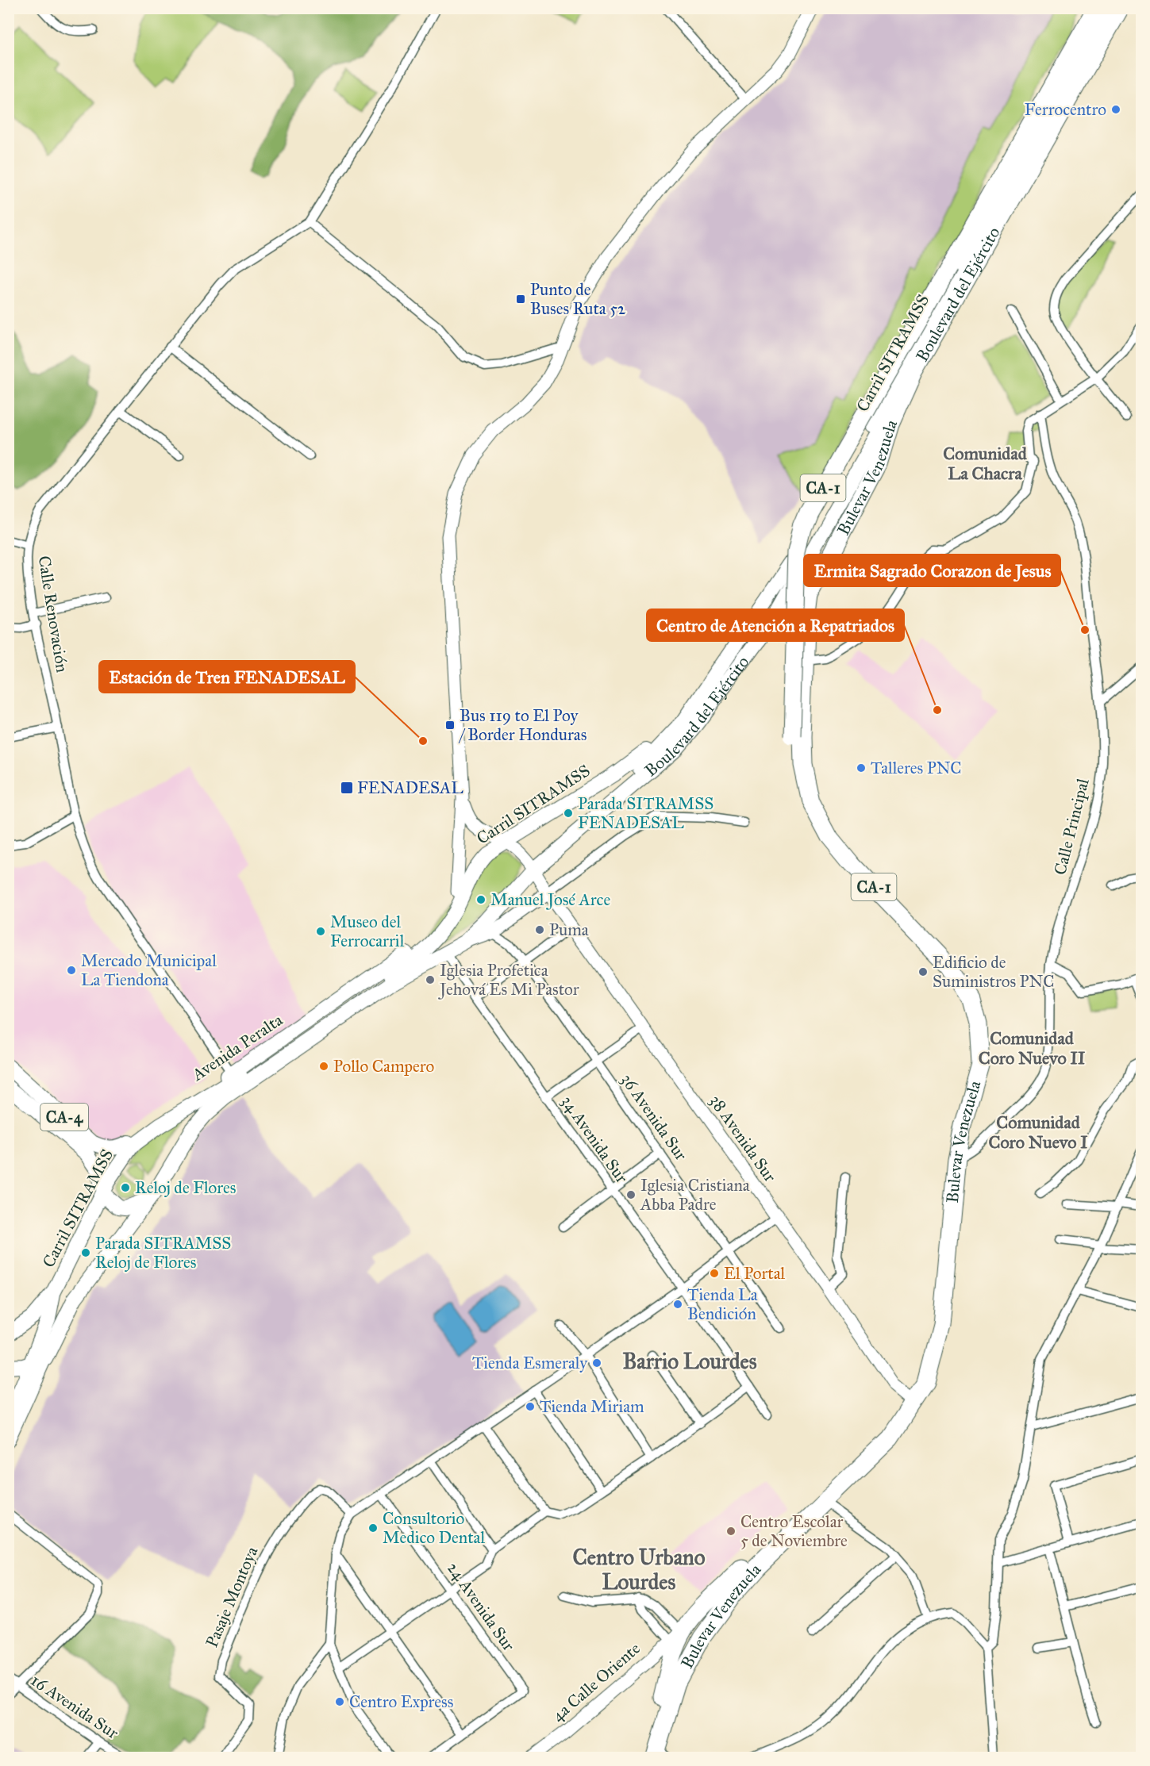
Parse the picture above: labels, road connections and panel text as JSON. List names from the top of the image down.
{
  "streets": {
    "highway": ["Boulevard del Ejército", "Bulevar Venezuela", "CA-1"],
    "main road": ["Carril SITRAMSS", "Avenida Peralta", "CA-4"],
    "street": [
      "Calle Renovación",
      "Calle Principal",
      "36 Avenida Sur",
      "38 Avenida Sur",
      "34 Avenida Sur",
      "Pasaje Montoya",
      "24 Avenida Sur",
      "4a Calle Oriente",
      "16 Avenida Sur"
    ]
  },
  "crossings": [
    ["Boulevard del Ejército", "Carril SITRAMSS"],
    ["Boulevard del Ejército", "Bulevar Venezuela"],
    ["Boulevard del Ejército", "Avenida Peralta"],
    ["Carril SITRAMSS", "Calle Renovación"],
    ["Carril SITRAMSS", "Avenida Peralta"],
    ["Carril SITRAMSS", "CA-4"],
    ["Bulevar Venezuela", "Calle Principal"],
    ["Bulevar Venezuela", "38 Avenida Sur"],
    ["Bulevar Venezuela", "4a Calle Oriente"],
    ["Calle Renovación", "Avenida Peralta"],
    ["Avenida Peralta", "CA-4"],
    ["Avenida Peralta", "36 Avenida Sur"],
    ["Avenida Peralta", "38 Avenida Sur"],
    ["Avenida Peralta", "34 Avenida Sur"]
  ],
  "districts": [
    "Comunidad La Chacra",
    "Comunidad Coro Nuevo II",
    "Comunidad Coro Nuevo I",
    "Barrio Lourdes",
    "Centro Urbano Lourdes"
  ],
  "places": {
    "other": [
      "Ferrocentro",
      "Ermita Sagrado Corazon de Jesus",
      "Centro de Atención a Repatriados",
      "Estación de Tren FENADESAL",
      "Talleres PNC",
      "Parada SITRAMSS FENADESAL",
      "Manuel José Arce",
      "Puma",
      "Museo del Ferrocarril",
      "Mercado Municipal La Tiendona",
      "Edificio de Suministros PNC",
      "Iglesia Profetica Jehová Es Mi Pastor",
      "Pollo Campero",
      "Reloj de Flores",
      "Iglesia Cristiana Abba Padre",
      "Parada SITRAMSS Reloj de Flores",
      "El Portal",
      "Tienda La Bendición",
      "Tienda Esmeraly",
      "Tienda Miriam",
      "Consultorio Medico Dental",
      "Centro Escolar 5 de Noviembre",
      "Centro Express"
    ],
    "transit": ["Punto de Buses Ruta 52", "Bus 119 to El Poy / Border Honduras", "FENADESAL"]
  }
}
